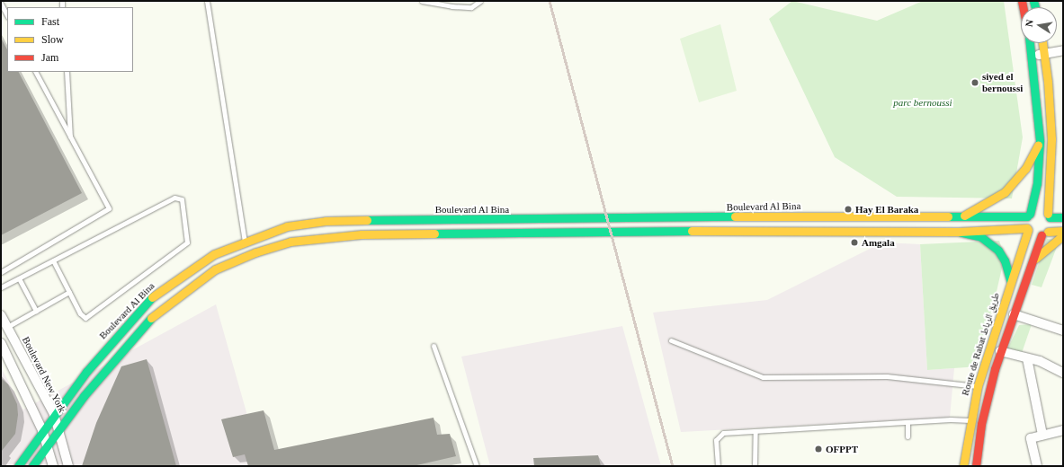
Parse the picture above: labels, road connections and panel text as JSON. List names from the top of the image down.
{
  "streets": {
    "main road": ["Boulevard Al Bina", "Route de Rabat طريق الرباط"],
    "street": ["Boulevard New York"]
  },
  "crossings": [
    ["Boulevard Al Bina", "Route de Rabat طريق الرباط"],
    ["Boulevard Al Bina", "Boulevard New York"]
  ],
  "parks": ["parc bernoussi"],
  "places": [
    "siyed el bernoussi",
    "Hay El Baraka",
    "Amgala",
    "OFPPT"
  ],
  "legend": ["Fast", "Slow", "Jam"],
  "north": "left"
}
